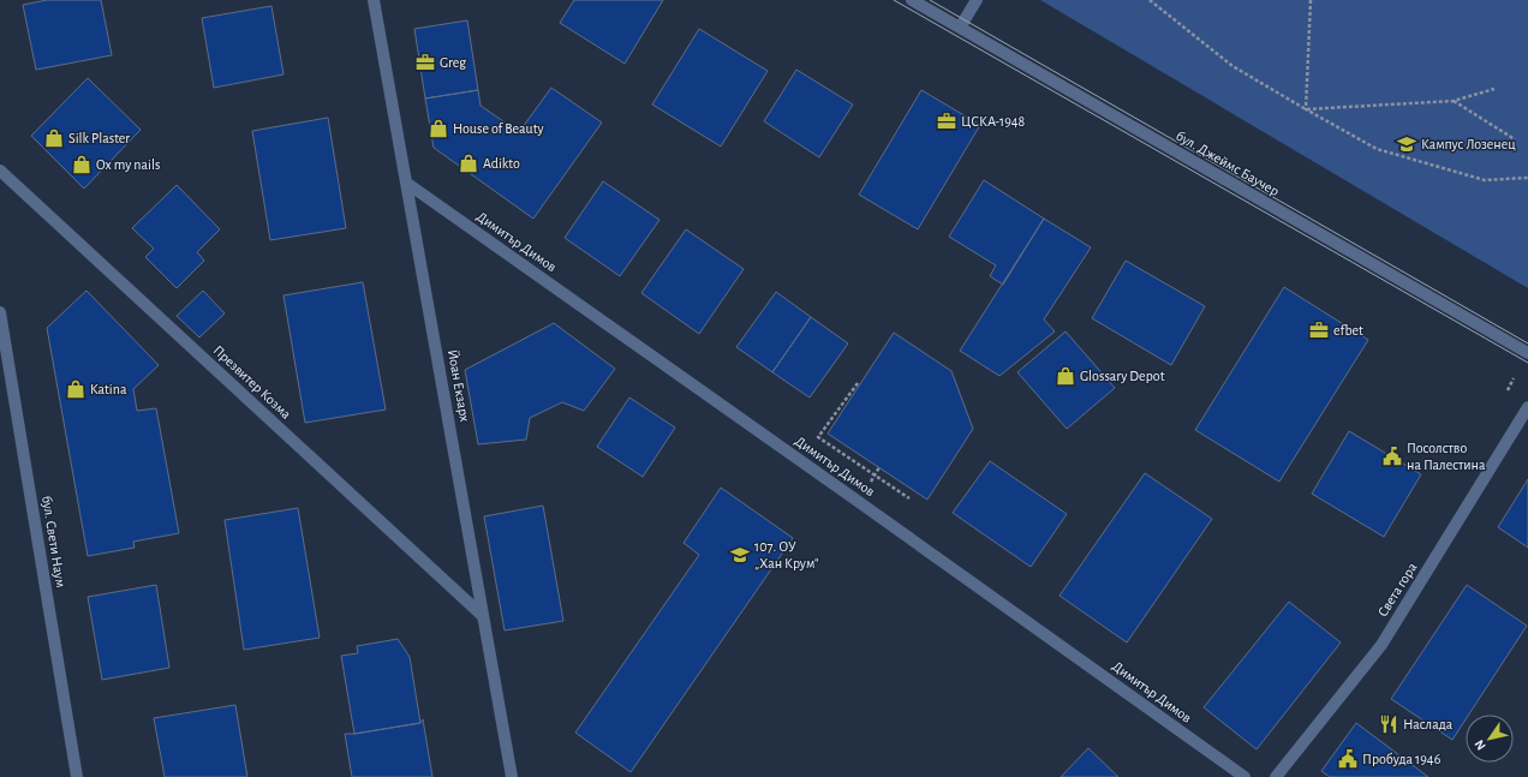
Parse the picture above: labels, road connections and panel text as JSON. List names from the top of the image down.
{
  "streets": {
    "street": [
      "бул. Джеймс Баучер",
      "Димитър Димов",
      "Презвитер Козма",
      "Йоан Екзарх",
      "бул. Свети Наум",
      "Света гора"
    ]
  },
  "crossings": [
    ["Димитър Димов", "Йоан Екзарх"],
    ["Презвитер Козма", "Йоан Екзарх"]
  ],
  "places": {
    "office": ["Greg", "ЦСКА-1948", "efbet"],
    "shop": [
      "House of Beauty",
      "Silk Plaster",
      "Adikto",
      "Ox my nails",
      "Glossary Depot",
      "Katina"
    ],
    "school or university": ["Кампус Лозенец", "107. ОУ „Хан Крум“"],
    "public building": ["Посолство на Палестина", "Пробуда 1946"],
    "restaurant": ["Наслада"]
  },
  "north": "bottom left"
}
